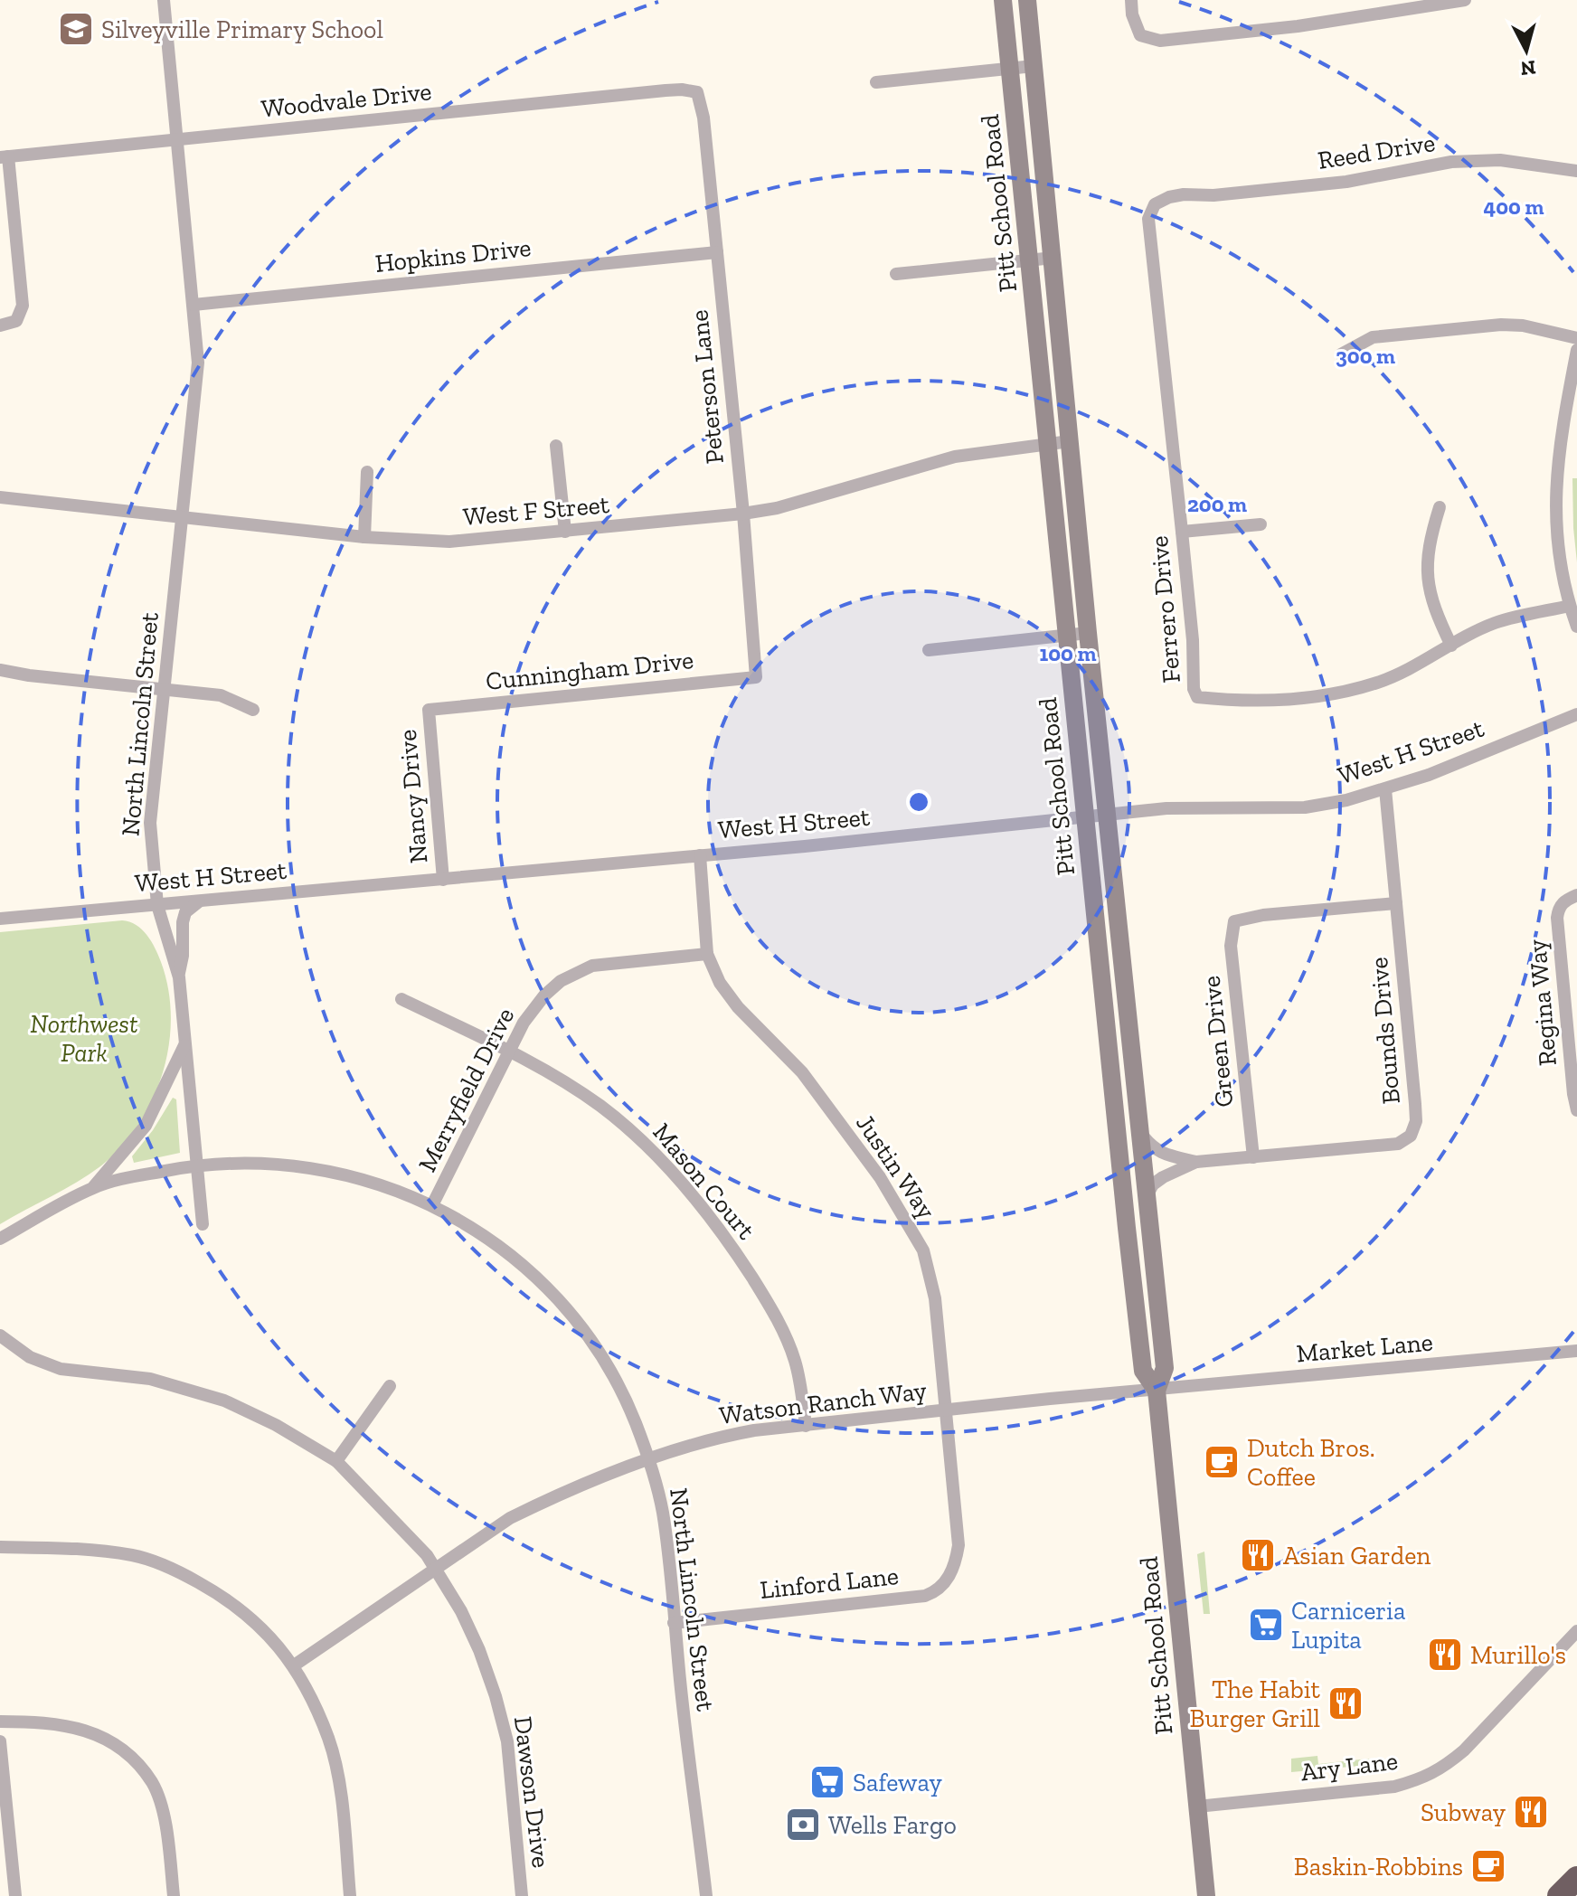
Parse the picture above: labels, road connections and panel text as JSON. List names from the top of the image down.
{
  "streets": {
    "main road": ["Pitt School Road"],
    "street": [
      "Woodvale Drive",
      "Reed Drive",
      "Hopkins Drive",
      "Peterson Lane",
      "West F Street",
      "Ferrero Drive",
      "Cunningham Drive",
      "North Lincoln Street",
      "West H Street",
      "Nancy Drive",
      "Regina Way",
      "Bounds Drive",
      "Green Drive",
      "Merryfield Drive",
      "Justin Way",
      "Mason Court",
      "Market Lane",
      "Watson Ranch Way",
      "Linford Lane",
      "Ary Lane",
      "Dawson Drive"
    ]
  },
  "crossings": [
    ["Woodvale Drive", "Peterson Lane"],
    ["Woodvale Drive", "North Lincoln Street"],
    ["Reed Drive", "Ferrero Drive"],
    ["Pitt School Road", "West F Street"],
    ["Pitt School Road", "West H Street"],
    ["Pitt School Road", "Bounds Drive"],
    ["Pitt School Road", "Market Lane"],
    ["Pitt School Road", "Watson Ranch Way"],
    ["Pitt School Road", "Ary Lane"],
    ["Hopkins Drive", "Peterson Lane"],
    ["Hopkins Drive", "North Lincoln Street"],
    ["Peterson Lane", "West F Street"],
    ["Peterson Lane", "Cunningham Drive"],
    ["West F Street", "North Lincoln Street"],
    ["Cunningham Drive", "Nancy Drive"],
    ["North Lincoln Street", "West H Street"],
    ["North Lincoln Street", "Merryfield Drive"],
    ["North Lincoln Street", "Watson Ranch Way"],
    ["North Lincoln Street", "Linford Lane"],
    ["West H Street", "Nancy Drive"],
    ["West H Street", "Bounds Drive"],
    ["West H Street", "Justin Way"],
    ["Bounds Drive", "Green Drive"],
    ["Merryfield Drive", "Justin Way"],
    ["Merryfield Drive", "Mason Court"],
    ["Justin Way", "Watson Ranch Way"],
    ["Justin Way", "Linford Lane"],
    ["Mason Court", "Watson Ranch Way"],
    ["Market Lane", "Watson Ranch Way"],
    ["Watson Ranch Way", "Dawson Drive"]
  ],
  "parks": ["Northwest Park"],
  "places": {
    "school or university": ["Silveyville Primary School"],
    "cafe": ["Dutch Bros. Coffee", "Baskin-Robbins"],
    "restaurant": [
      "Asian Garden",
      "Murillo's",
      "The Habit Burger Grill",
      "Subway"
    ],
    "supermarket": ["Carniceria Lupita", "Safeway"],
    "bank": ["Wells Fargo"]
  },
  "north": "bottom",
  "rings": [
    "400 m",
    "300 m",
    "200 m",
    "100 m"
  ]
}
